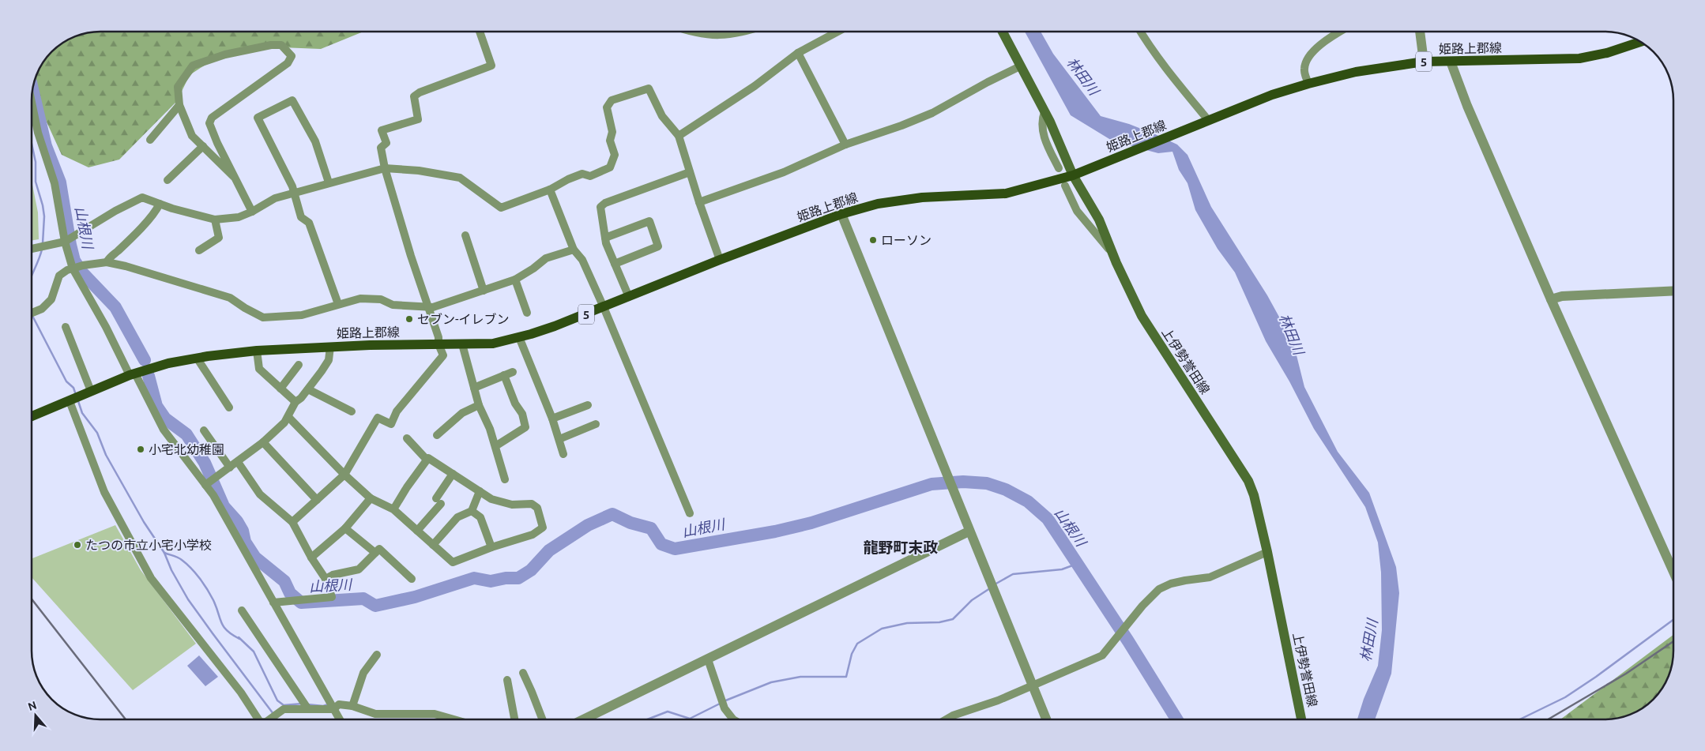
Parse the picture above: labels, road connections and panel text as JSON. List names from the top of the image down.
{
  "streets": {
    "main road": ["姫路上郡線", "5", "上伊勢誉田線"]
  },
  "crossings": [
    ["姫路上郡線", "上伊勢誉田線"]
  ],
  "districts": ["龍野町末政"],
  "water": ["林田川", "山根川"],
  "places": [
    "ローソン",
    "セブン-イレブン",
    "小宅北幼稚園",
    "たつの市立小宅小学校"
  ],
  "north": "top"
}
